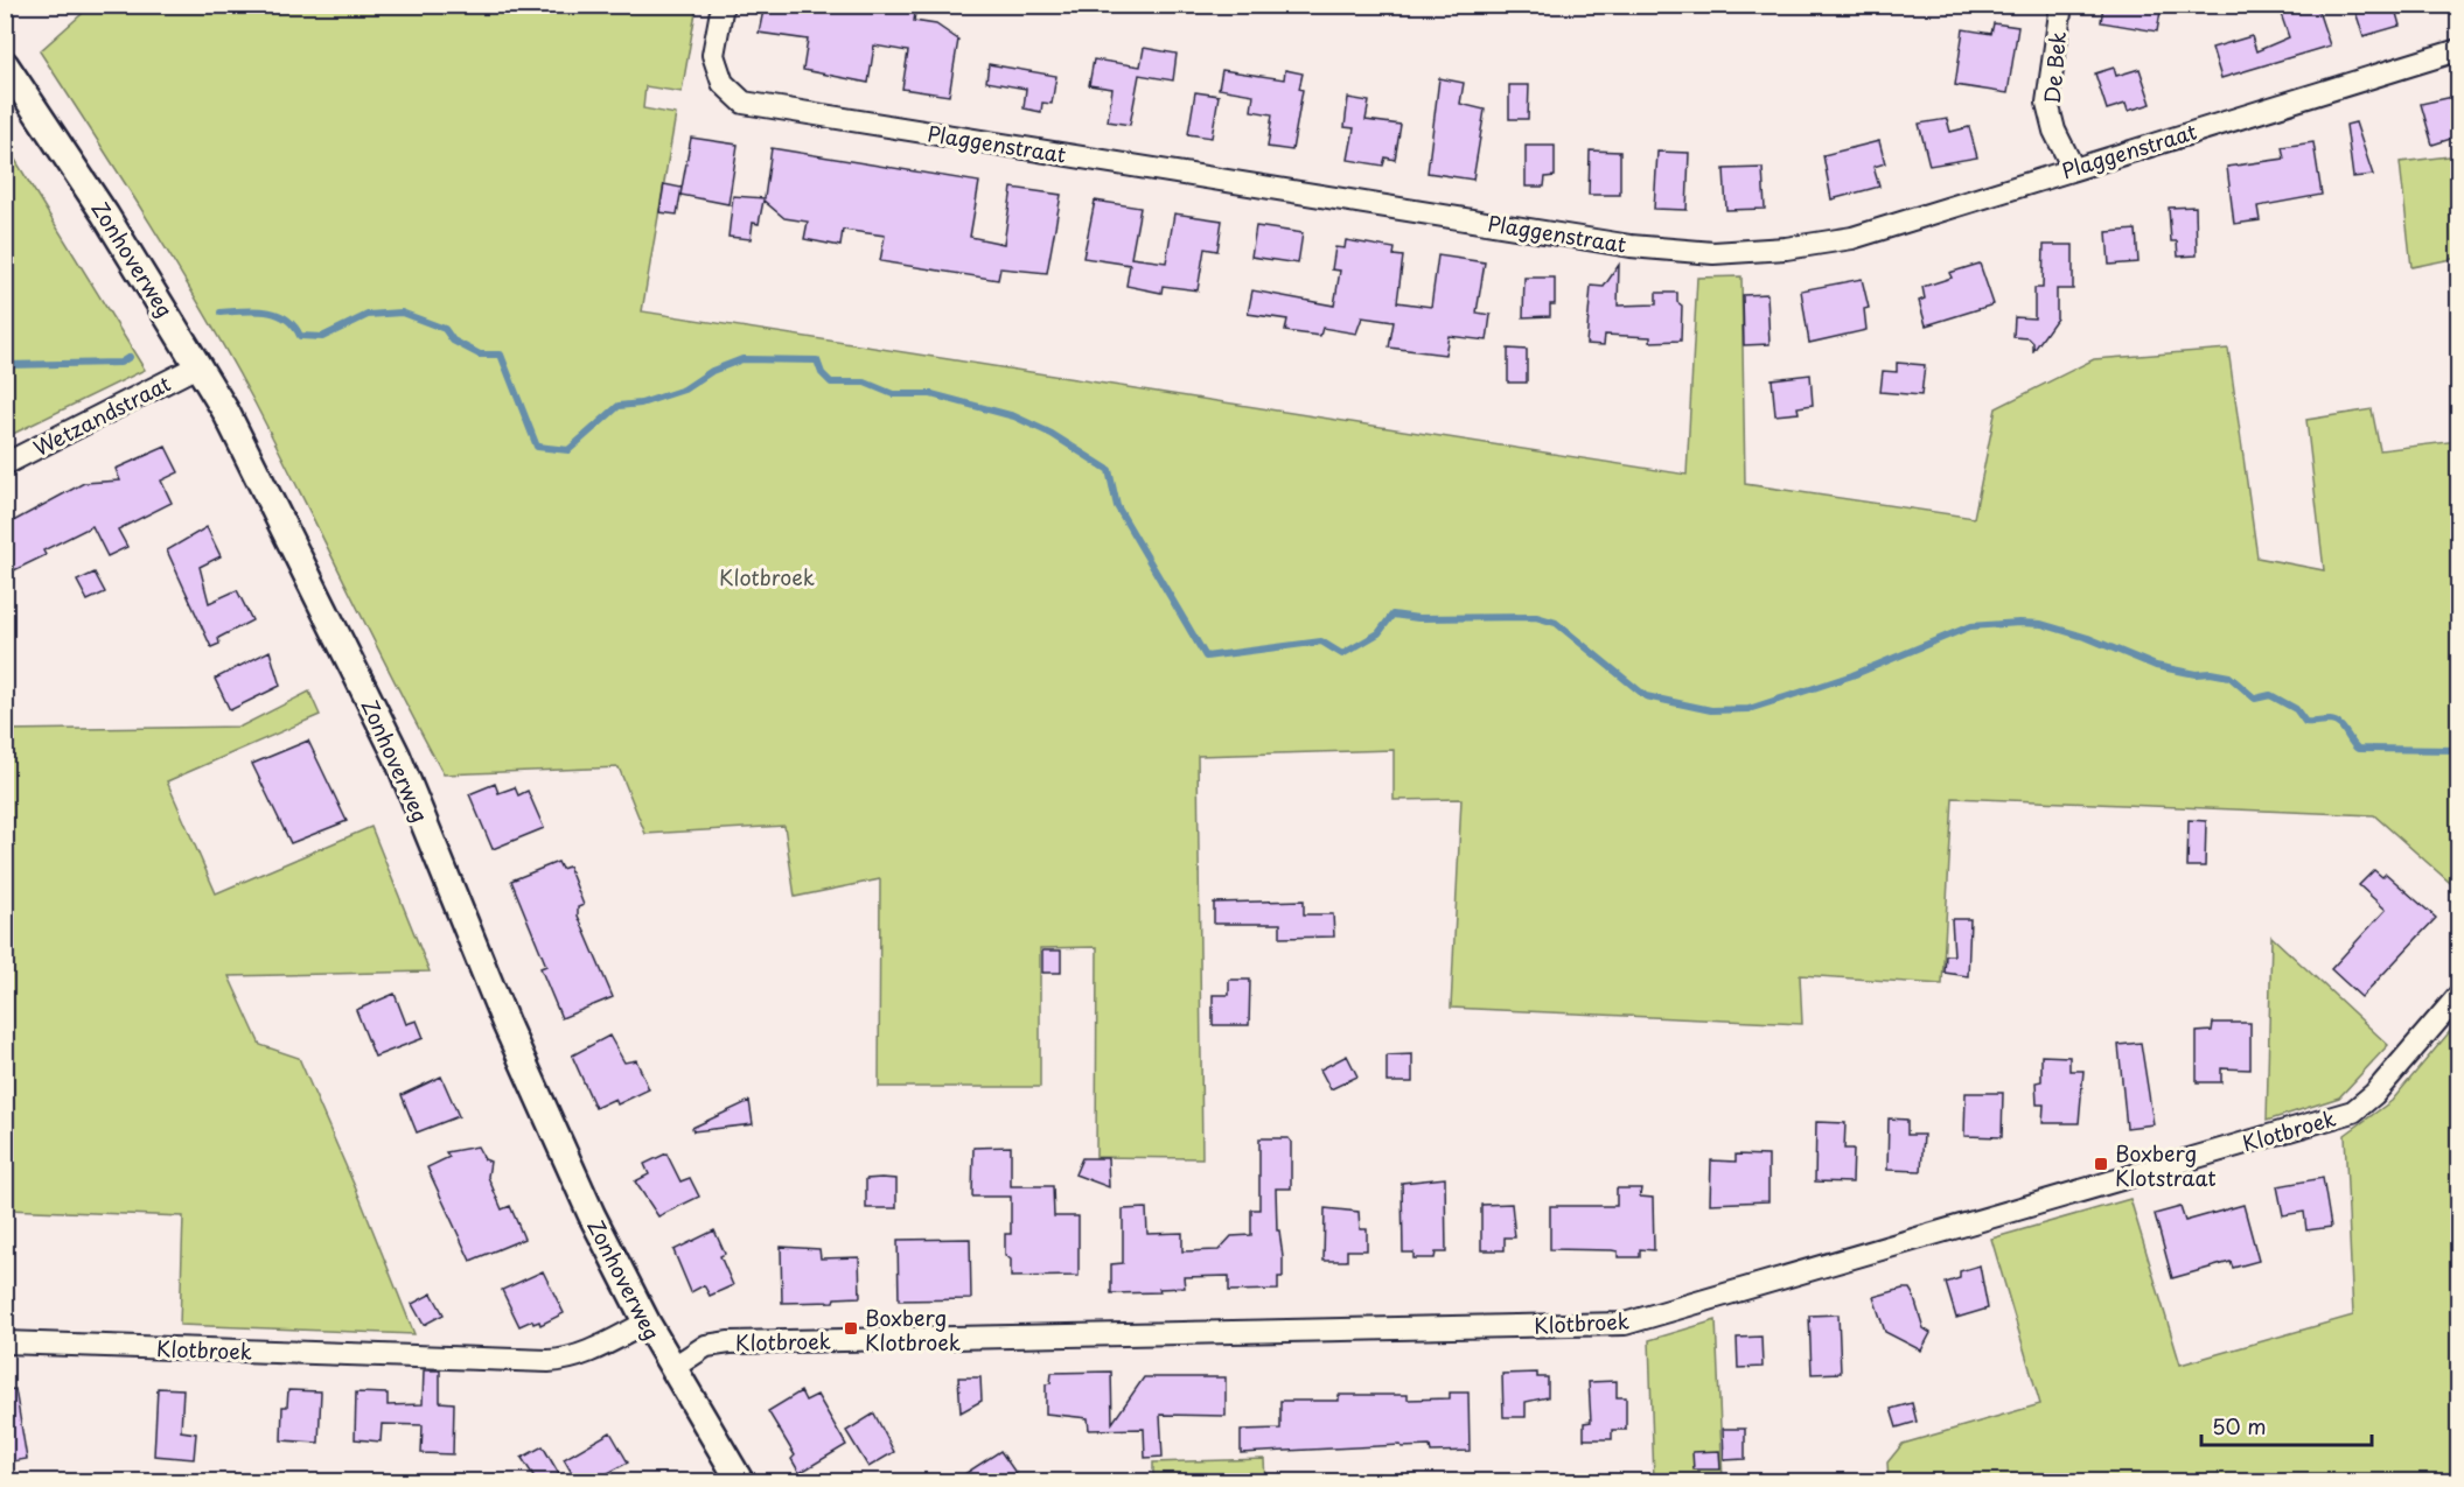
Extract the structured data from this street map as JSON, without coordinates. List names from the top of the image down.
{
  "streets": {
    "street": [
      "De Bek",
      "Plaggenstraat",
      "Zonhoverweg",
      "Wetzandstraat",
      "Klotbroek"
    ]
  },
  "crossings": [
    ["De Bek", "Plaggenstraat"],
    ["Zonhoverweg", "Wetzandstraat"],
    ["Zonhoverweg", "Klotbroek"]
  ],
  "parks": ["Klotbroek"],
  "places": {
    "transit": ["Boxberg Klotstraat", "Boxberg Klotbroek"]
  },
  "scale_bar": "50 m"
}
